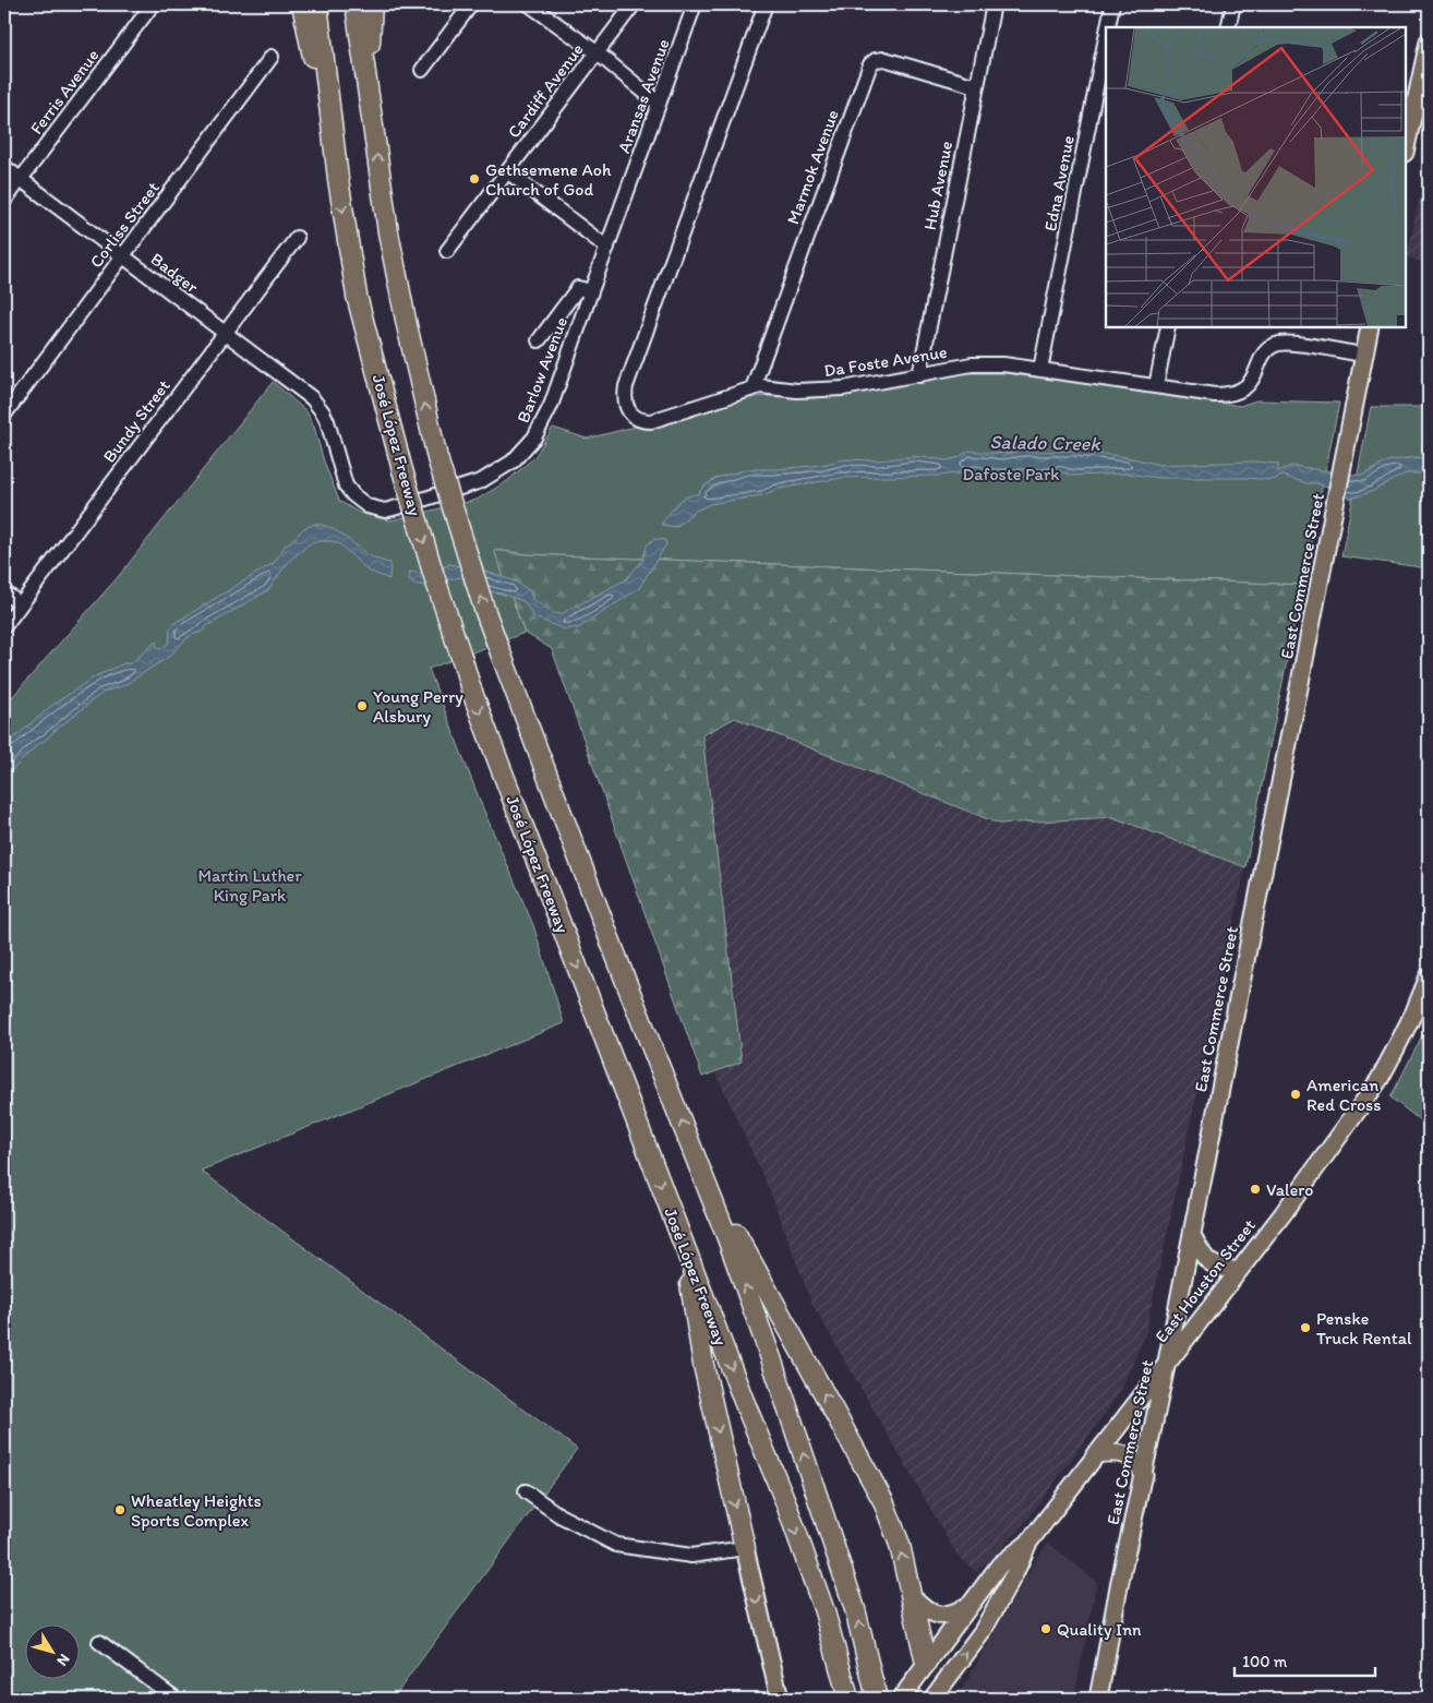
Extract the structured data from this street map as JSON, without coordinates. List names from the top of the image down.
{
  "streets": {
    "highway": ["José López Freeway"],
    "main road": ["East Commerce Street", "East Houston Street"],
    "street": [
      "Cardiff Avenue",
      "Ferris Avenue",
      "Aransas Avenue",
      "Marmok Avenue",
      "Edna Avenue",
      "Hub Avenue",
      "Corliss Street",
      "Badger",
      "Da Foste Avenue",
      "Barlow Avenue",
      "Bundy Street"
    ]
  },
  "crossings": [
    ["Ferris Avenue", "Badger"],
    ["Aransas Avenue", "Barlow Avenue"],
    ["Marmok Avenue", "Hub Avenue"],
    ["Marmok Avenue", "Da Foste Avenue"],
    ["Edna Avenue", "Da Foste Avenue"],
    ["Hub Avenue", "Da Foste Avenue"],
    ["Corliss Street", "Badger"],
    ["Badger", "Barlow Avenue"],
    ["Badger", "Bundy Street"],
    ["Da Foste Avenue", "East Commerce Street"],
    ["East Commerce Street", "East Houston Street"]
  ],
  "water": ["Salado Creek"],
  "parks": ["Dafoste Park", "Martin Luther King Park"],
  "places": [
    "Gethsemene Aoh Church of God",
    "Young Perry Alsbury",
    "American Red Cross",
    "Valero",
    "Penske Truck Rental",
    "Wheatley Heights Sports Complex",
    "Quality Inn"
  ],
  "scale_bar": "100 m",
  "north": "bottom right"
}
